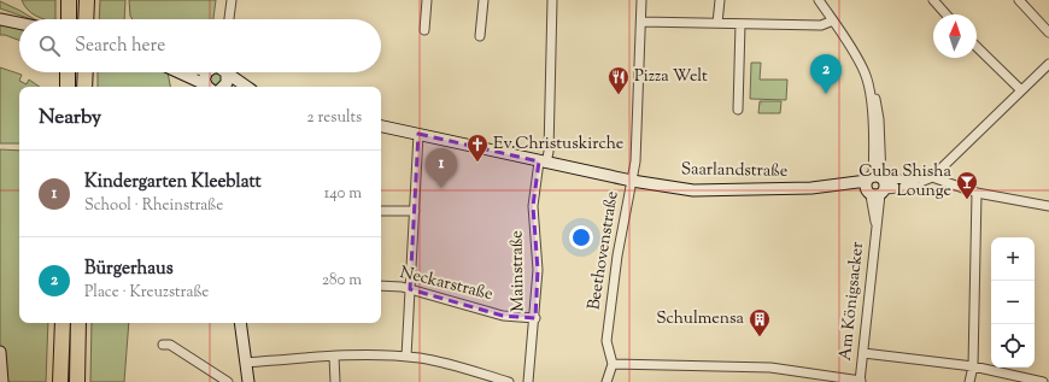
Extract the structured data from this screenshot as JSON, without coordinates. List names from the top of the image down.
{
  "streets": {
    "street": [
      "Saarlandstraße",
      "Beethovenstraße",
      "Mainstraße",
      "Neckarstraße",
      "Am Königsacker"
    ]
  },
  "crossings": [
    ["Saarlandstraße", "Beethovenstraße"],
    ["Saarlandstraße", "Mainstraße"],
    ["Saarlandstraße", "Am Königsacker"],
    ["Mainstraße", "Neckarstraße"]
  ],
  "places": {
    "restaurant": ["Pizza Welt"],
    "church": ["Ev.Christuskirche"],
    "bar": ["Cuba Shisha Lounge"],
    "building": ["Schulmensa"]
  },
  "north": "top",
  "page": {
    "search": "Search here",
    "pins": ["2", "1"],
    "heading": ["Nearby", "2 results"],
    "list": [
      {
        "mark": "1",
        "name": "Kindergarten Kleeblatt",
        "note": "School · Rheinstraße",
        "value": "140 m"
      },
      {
        "mark": "2",
        "name": "Bürgerhaus",
        "note": "Place · Kreuzstraße",
        "value": "280 m"
      }
    ],
    "map_buttons": ["+", "−"]
  }
}
